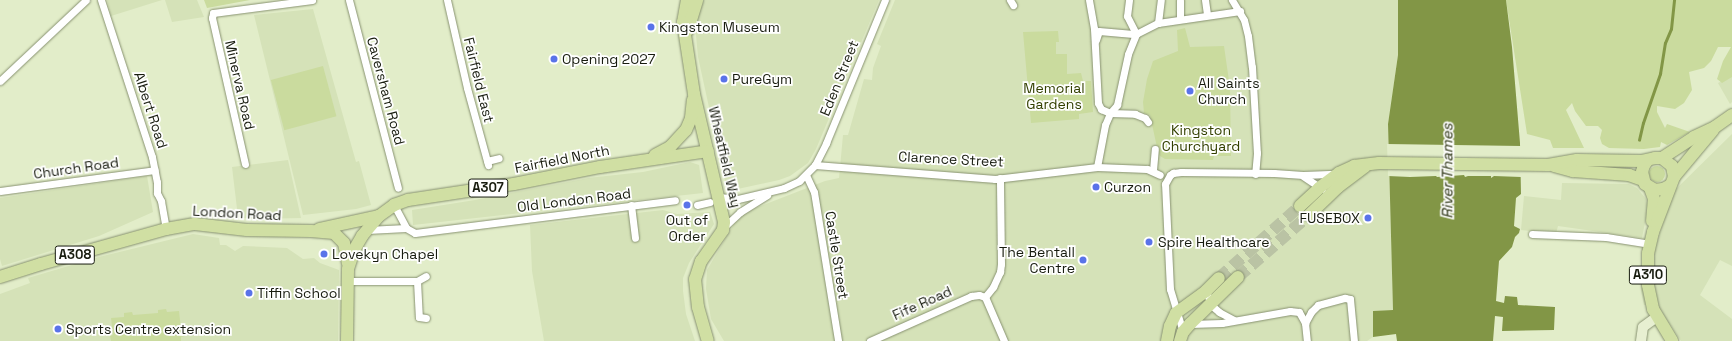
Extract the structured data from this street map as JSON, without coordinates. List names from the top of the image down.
{
  "streets": {
    "main road": [
      "Wheatfield Way",
      "Fairfield North",
      "A307",
      "London Road",
      "A308",
      "A310"
    ],
    "street": [
      "Eden Street",
      "Fairfield East",
      "Minerva Road",
      "Caversham Road",
      "Albert Road",
      "Clarence Street",
      "Church Road",
      "Old London Road",
      "Castle Street",
      "Fife Road"
    ]
  },
  "crossings": [
    ["Eden Street", "Clarence Street"],
    ["Albert Road", "Church Road"],
    ["Albert Road", "London Road"],
    ["Wheatfield Way", "Fairfield North"],
    ["Fairfield North", "A307"],
    ["Fairfield North", "A308"],
    ["A307", "Old London Road"],
    ["A307", "A308"],
    ["London Road", "A308"]
  ],
  "water": ["River Thames"],
  "parks": ["Memorial Gardens", "Kingston Churchyard"],
  "places": [
    "Kingston Museum",
    "Opening 2027",
    "PureGym",
    "All Saints Church",
    "Curzon",
    "Out of Order",
    "FUSEBOX",
    "Spire Healthcare",
    "Lovekyn Chapel",
    "The Bentall Centre",
    "Tiffin School",
    "Sports Centre extension"
  ]
}
